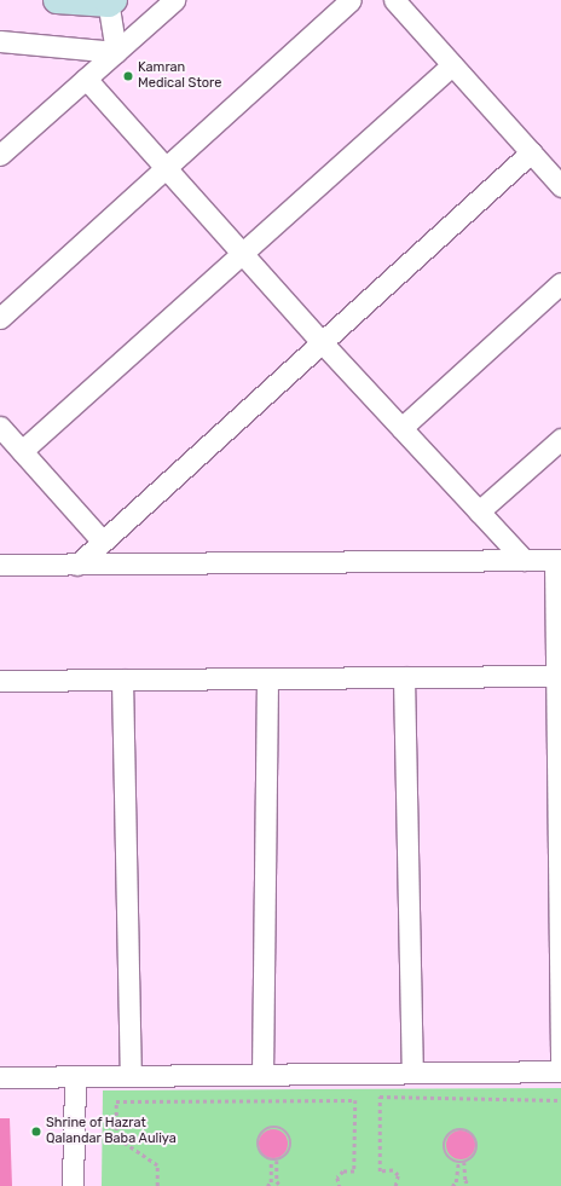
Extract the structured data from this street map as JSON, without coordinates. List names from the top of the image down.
{
  "places": ["Kamran Medical Store", "Shrine of Hazrat Qalandar Baba Auliya"]
}
